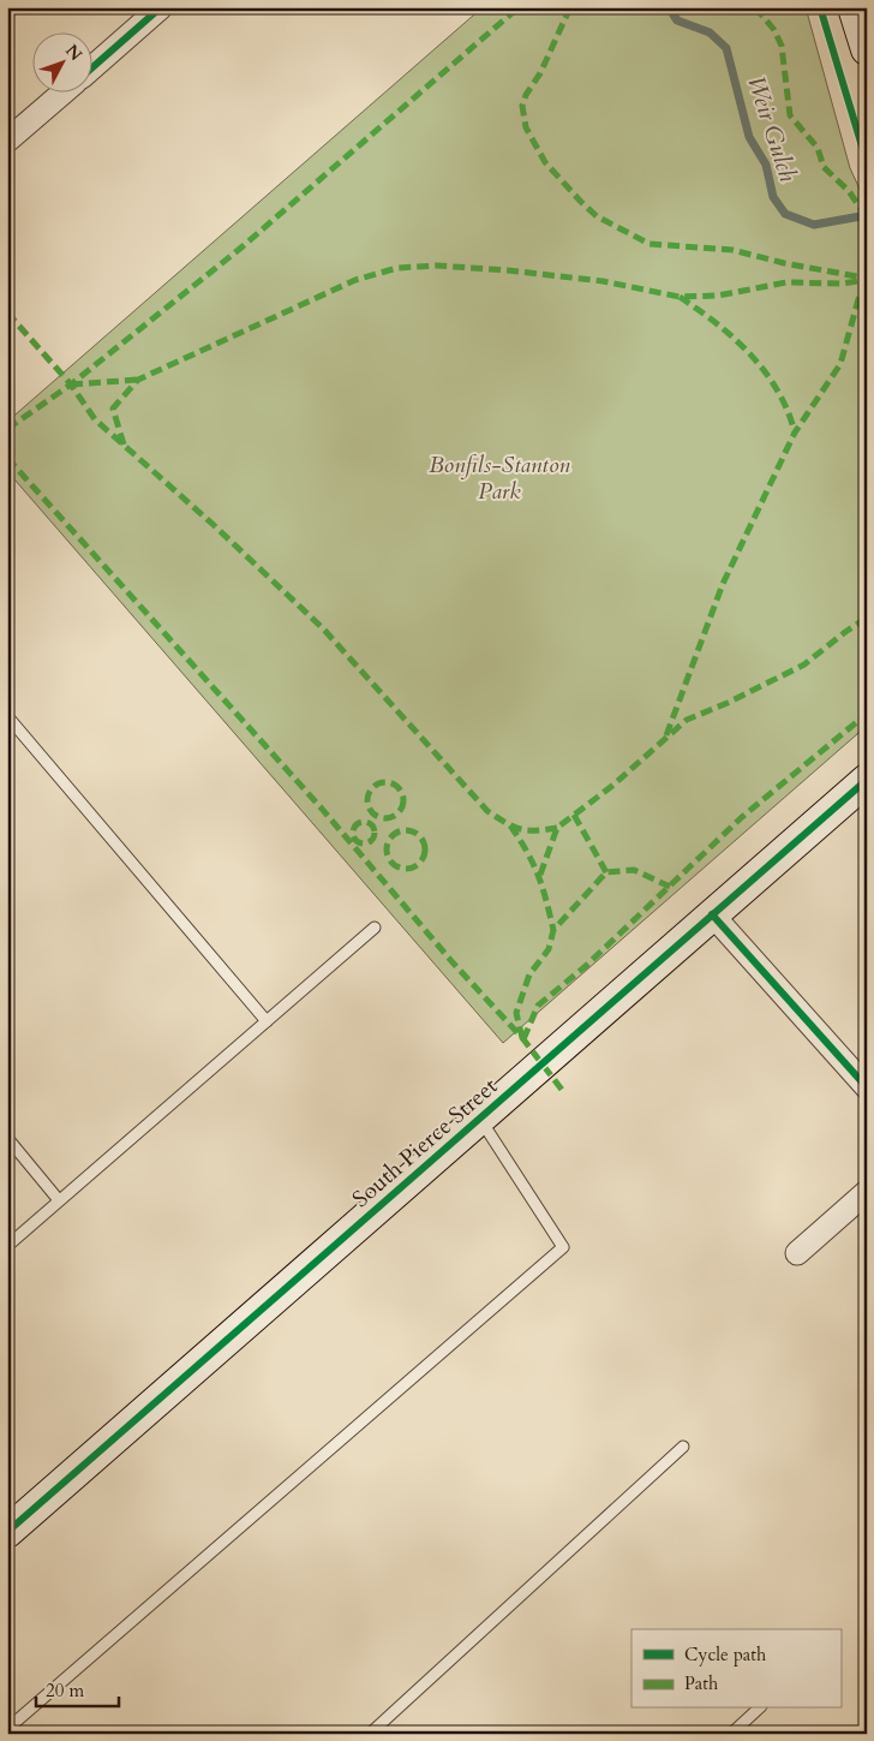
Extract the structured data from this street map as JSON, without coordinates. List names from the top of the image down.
{
  "streets": {
    "street": ["South Pierce Street"]
  },
  "water": ["Weir Gulch"],
  "parks": ["Bonfils-Stanton Park"],
  "legend": ["Cycle path", "Path"],
  "scale_bar": "20 m",
  "north": "top right"
}
